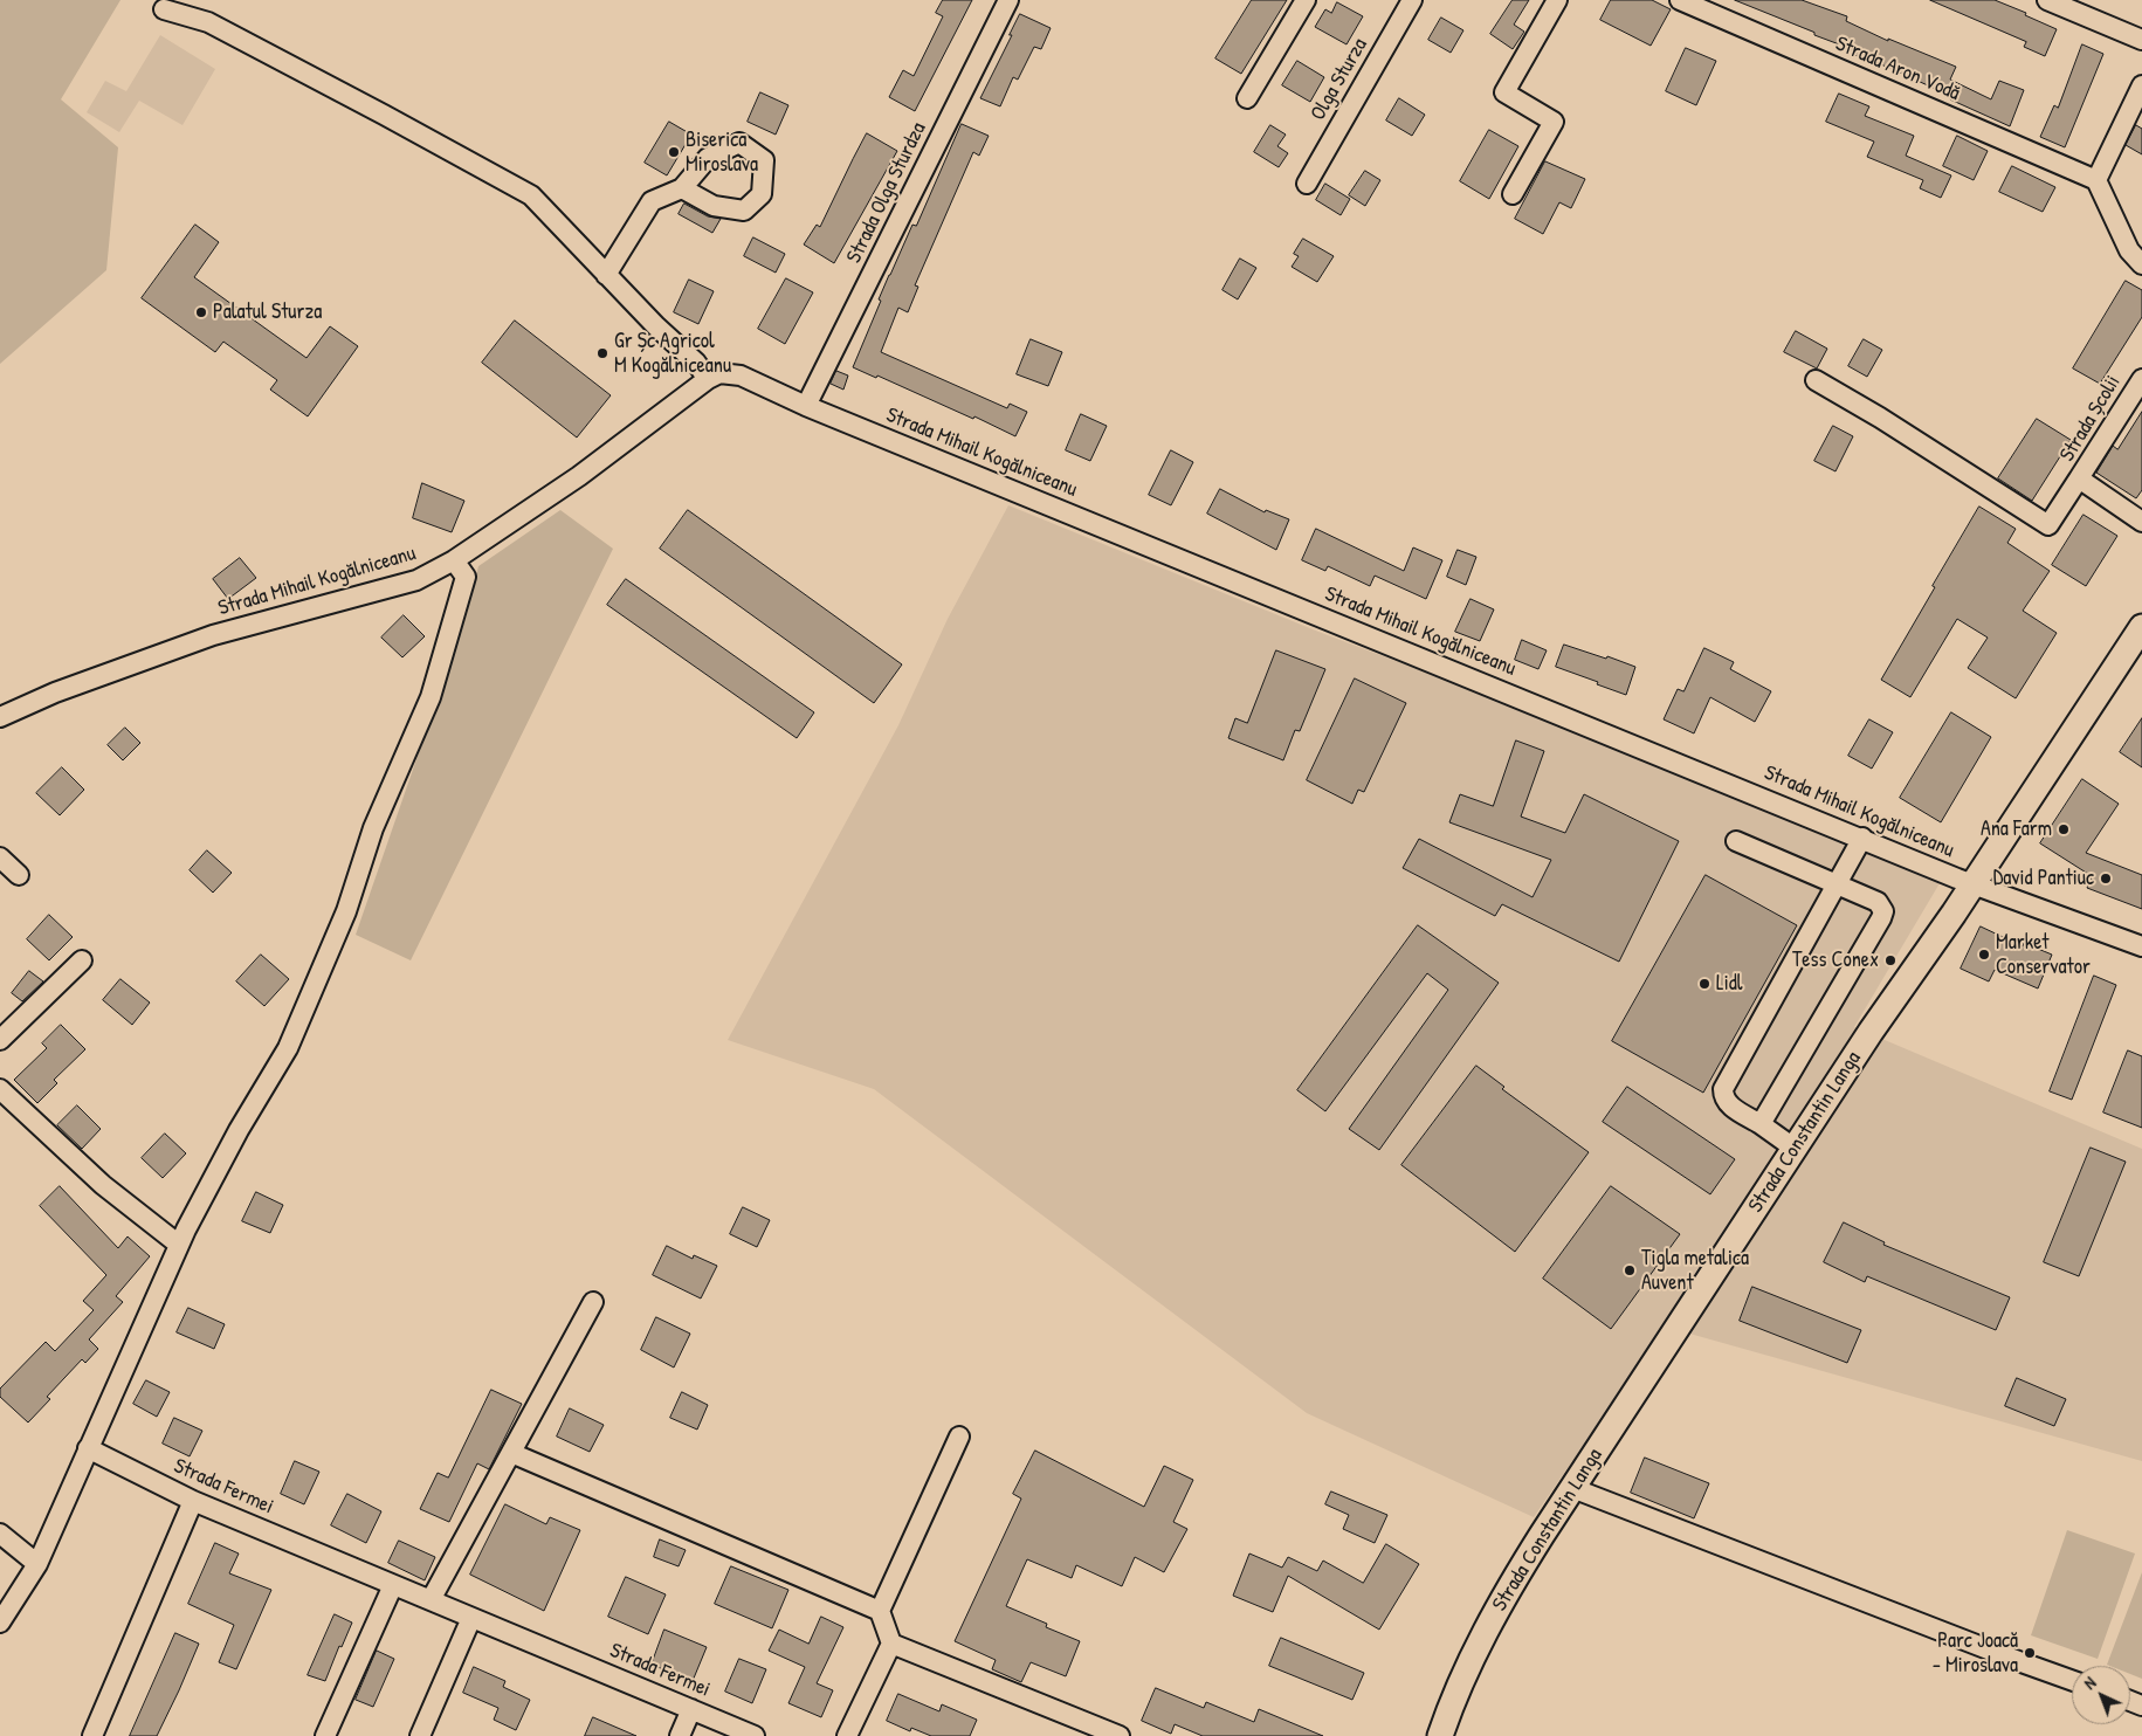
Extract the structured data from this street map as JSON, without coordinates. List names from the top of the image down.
{
  "streets": {
    "main road": ["Strada Constantin Langa"],
    "street": [
      "Strada Aron Vodă",
      "Olga Sturza",
      "Strada Olga Sturdza",
      "Strada Școlii",
      "Strada Mihail Kogălniceanu",
      "Strada Fermei"
    ]
  },
  "crossings": [
    ["Strada Olga Sturdza", "Strada Mihail Kogălniceanu"],
    ["Strada Mihail Kogălniceanu", "Strada Constantin Langa"]
  ],
  "places": [
    "Biserica Miroslava",
    "Palatul Sturza",
    "Gr Șc Agricol M Kogălniceanu",
    "Ana Farm",
    "David Pantiuc",
    "Market Conservator",
    "Tess Conex",
    "Lidl",
    "Tigla metalica Auvent",
    "Parc Joacă - Miroslava"
  ],
  "north": "top left"
}
